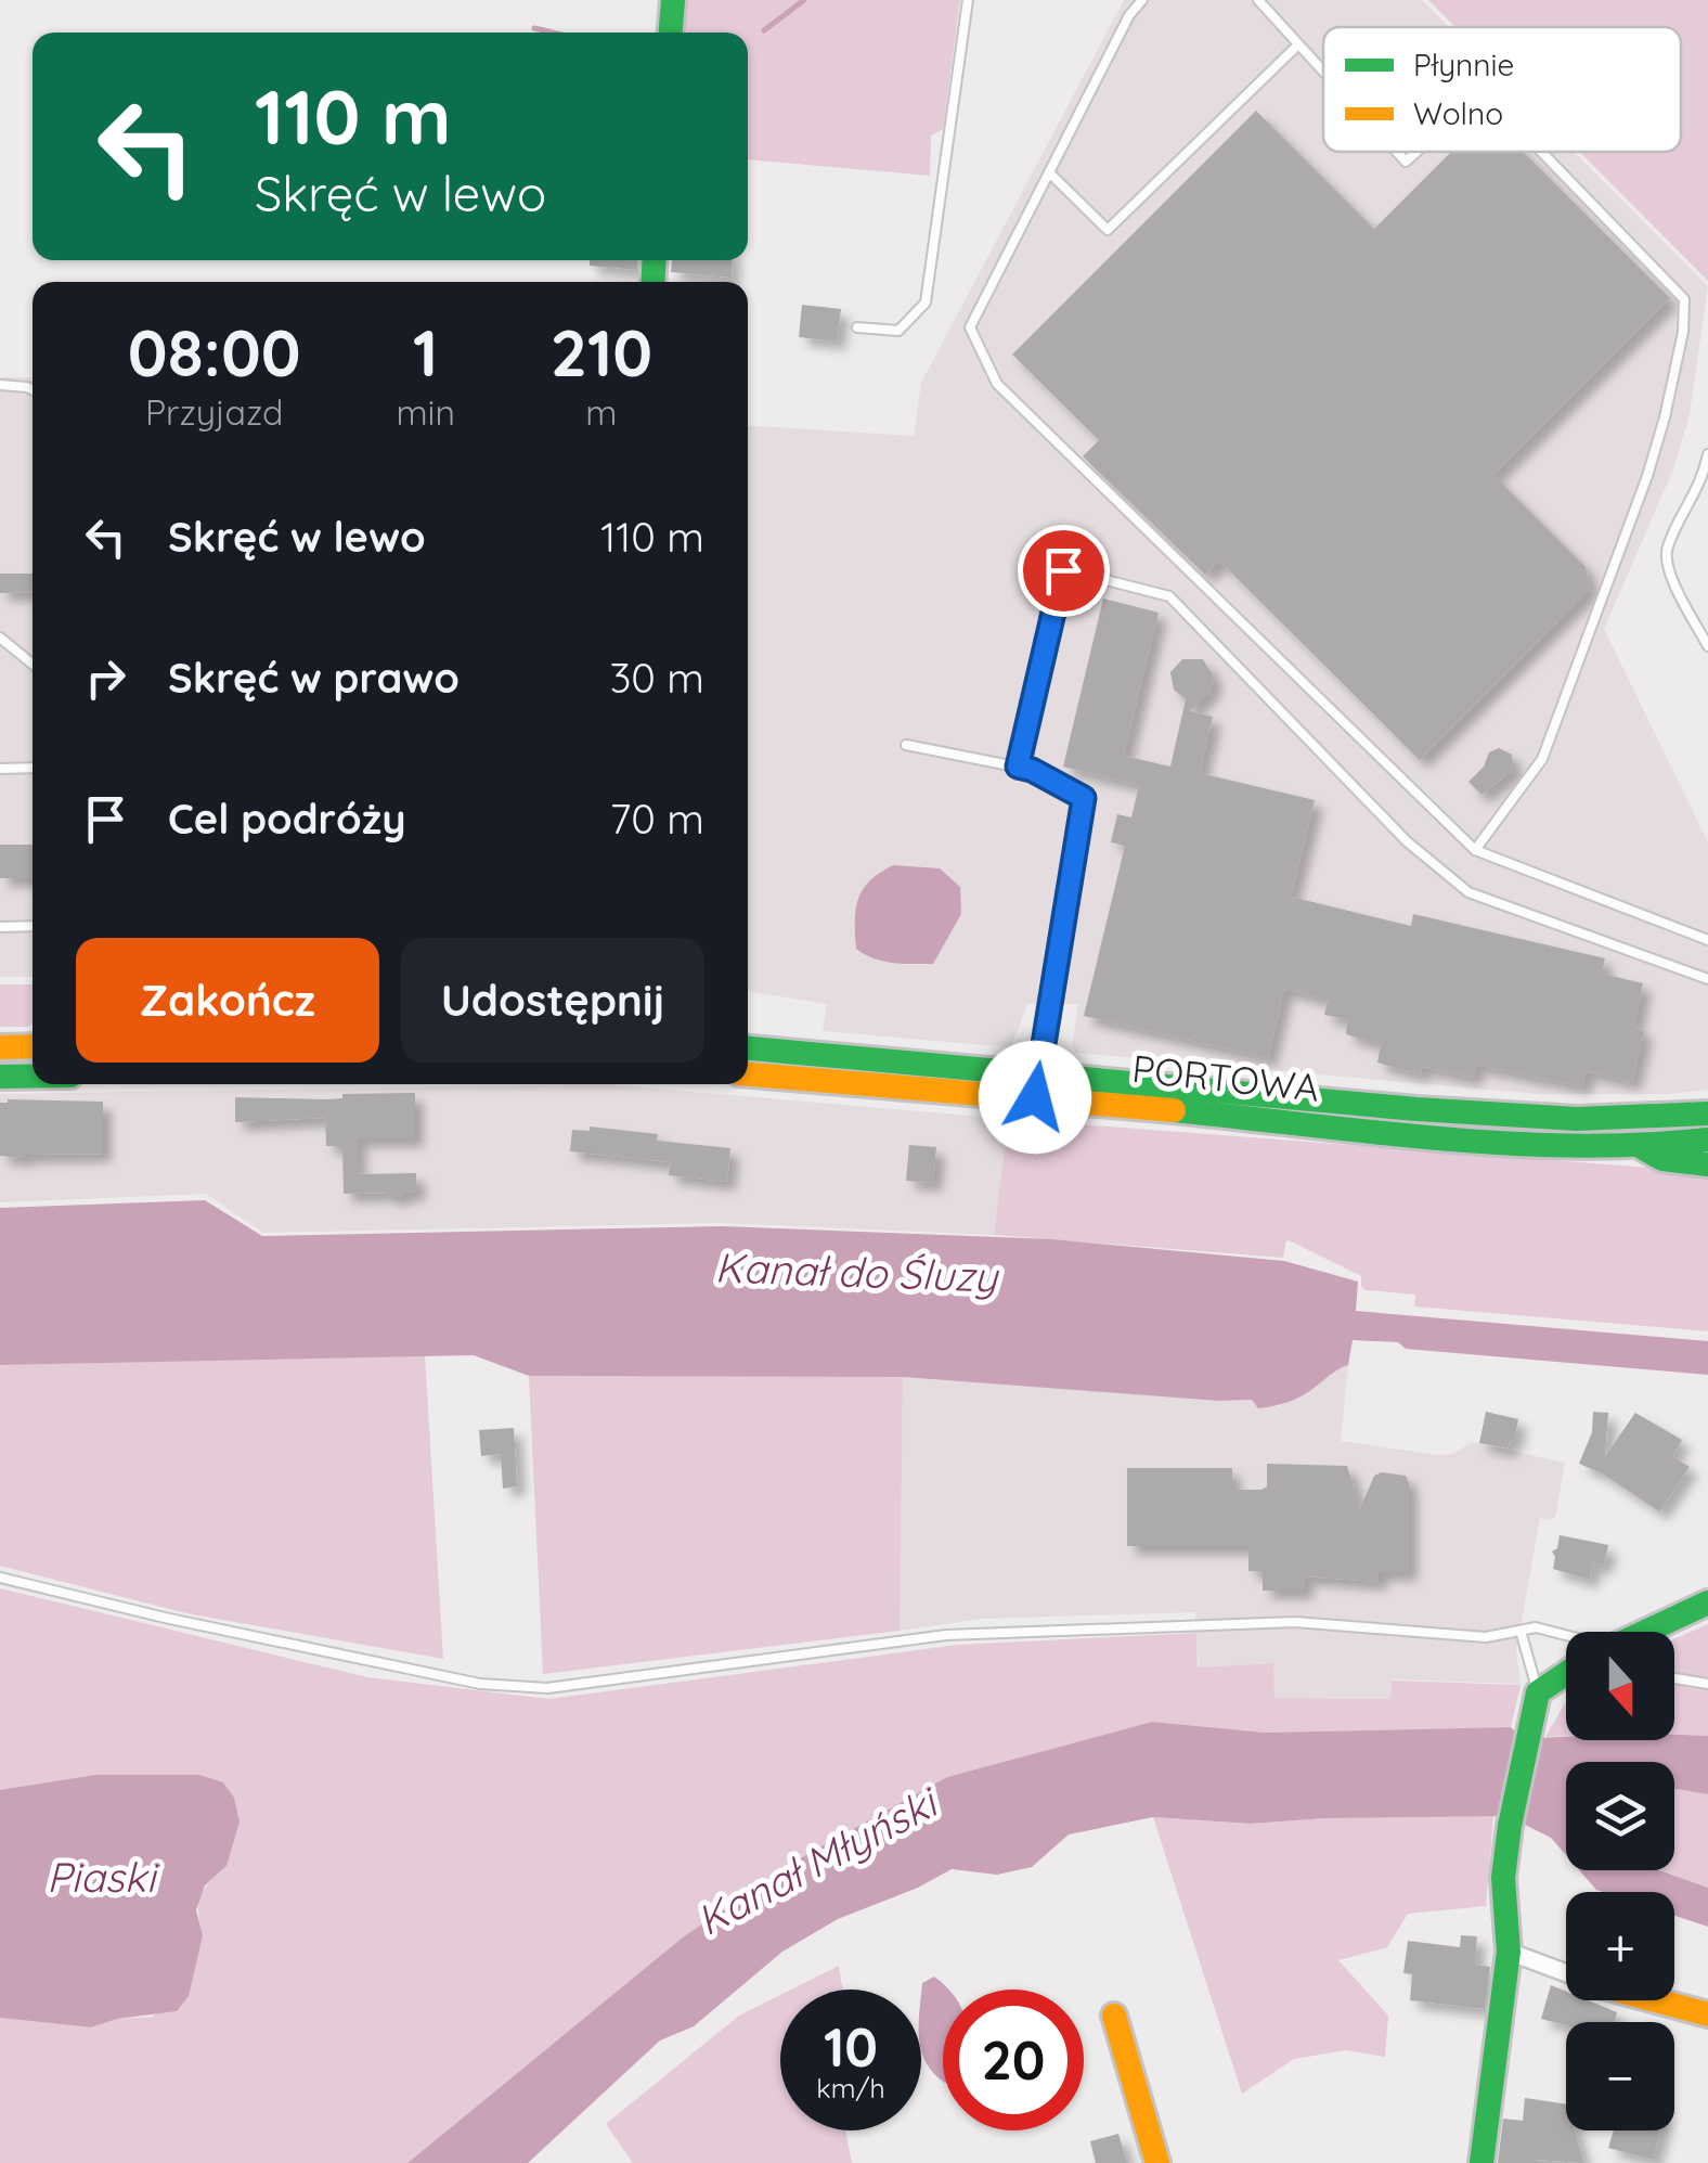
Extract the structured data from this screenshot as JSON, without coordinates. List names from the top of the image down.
{
  "streets": {
    "street": ["PORTOWA"]
  },
  "water": ["Kanał do Śluzy", "Kanał Młyński", "Piaski"],
  "legend": ["Płynnie", "Wolno"],
  "north": "bottom",
  "page": {
    "turn": ["110 m", "Skręć w lewo"],
    "eta": [
      "08:00",
      "Przyjazd",
      "1",
      "min",
      "210",
      "m"
    ],
    "list": [
      {
        "name": "Skręć w lewo",
        "value": "110 m"
      },
      {
        "name": "Skręć w prawo",
        "value": "30 m"
      },
      {
        "name": "Cel podróży",
        "value": "70 m"
      }
    ],
    "buttons": ["Zakończ", "Udostępnij"],
    "map_buttons": ["+", "−"],
    "speed": "10 km/h",
    "limit": "20"
  }
}
